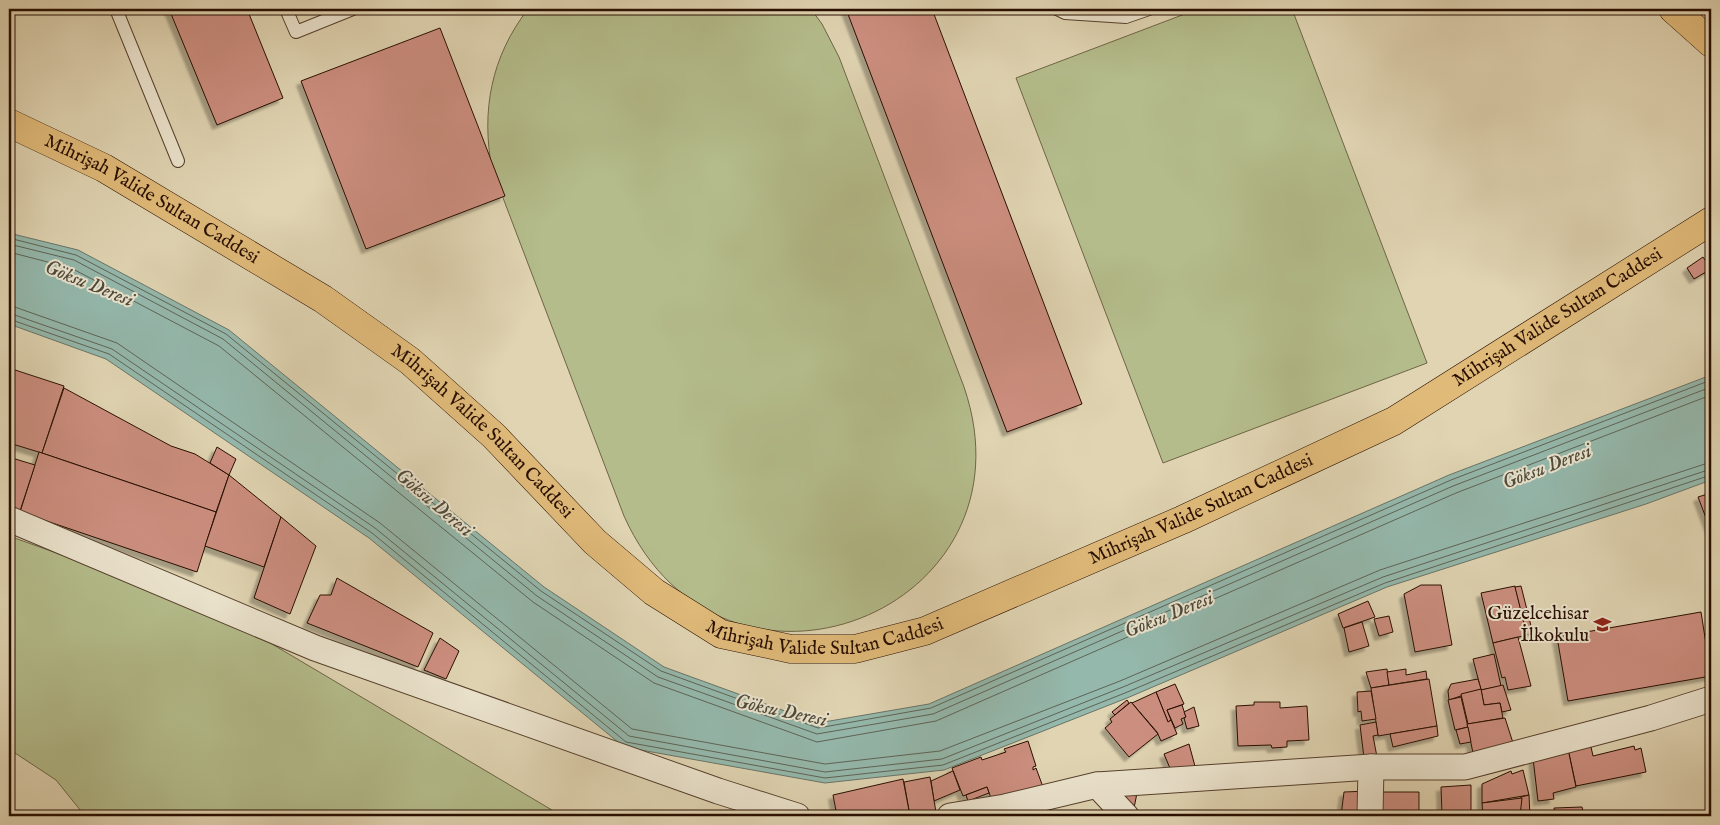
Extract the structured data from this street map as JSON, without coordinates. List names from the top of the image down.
{
  "streets": {
    "main road": ["Mihrişah Valide Sultan Caddesi"]
  },
  "water": ["Göksu Deresi"],
  "places": {
    "school or university": ["Güzelcehisar İlkokulu"]
  }
}
